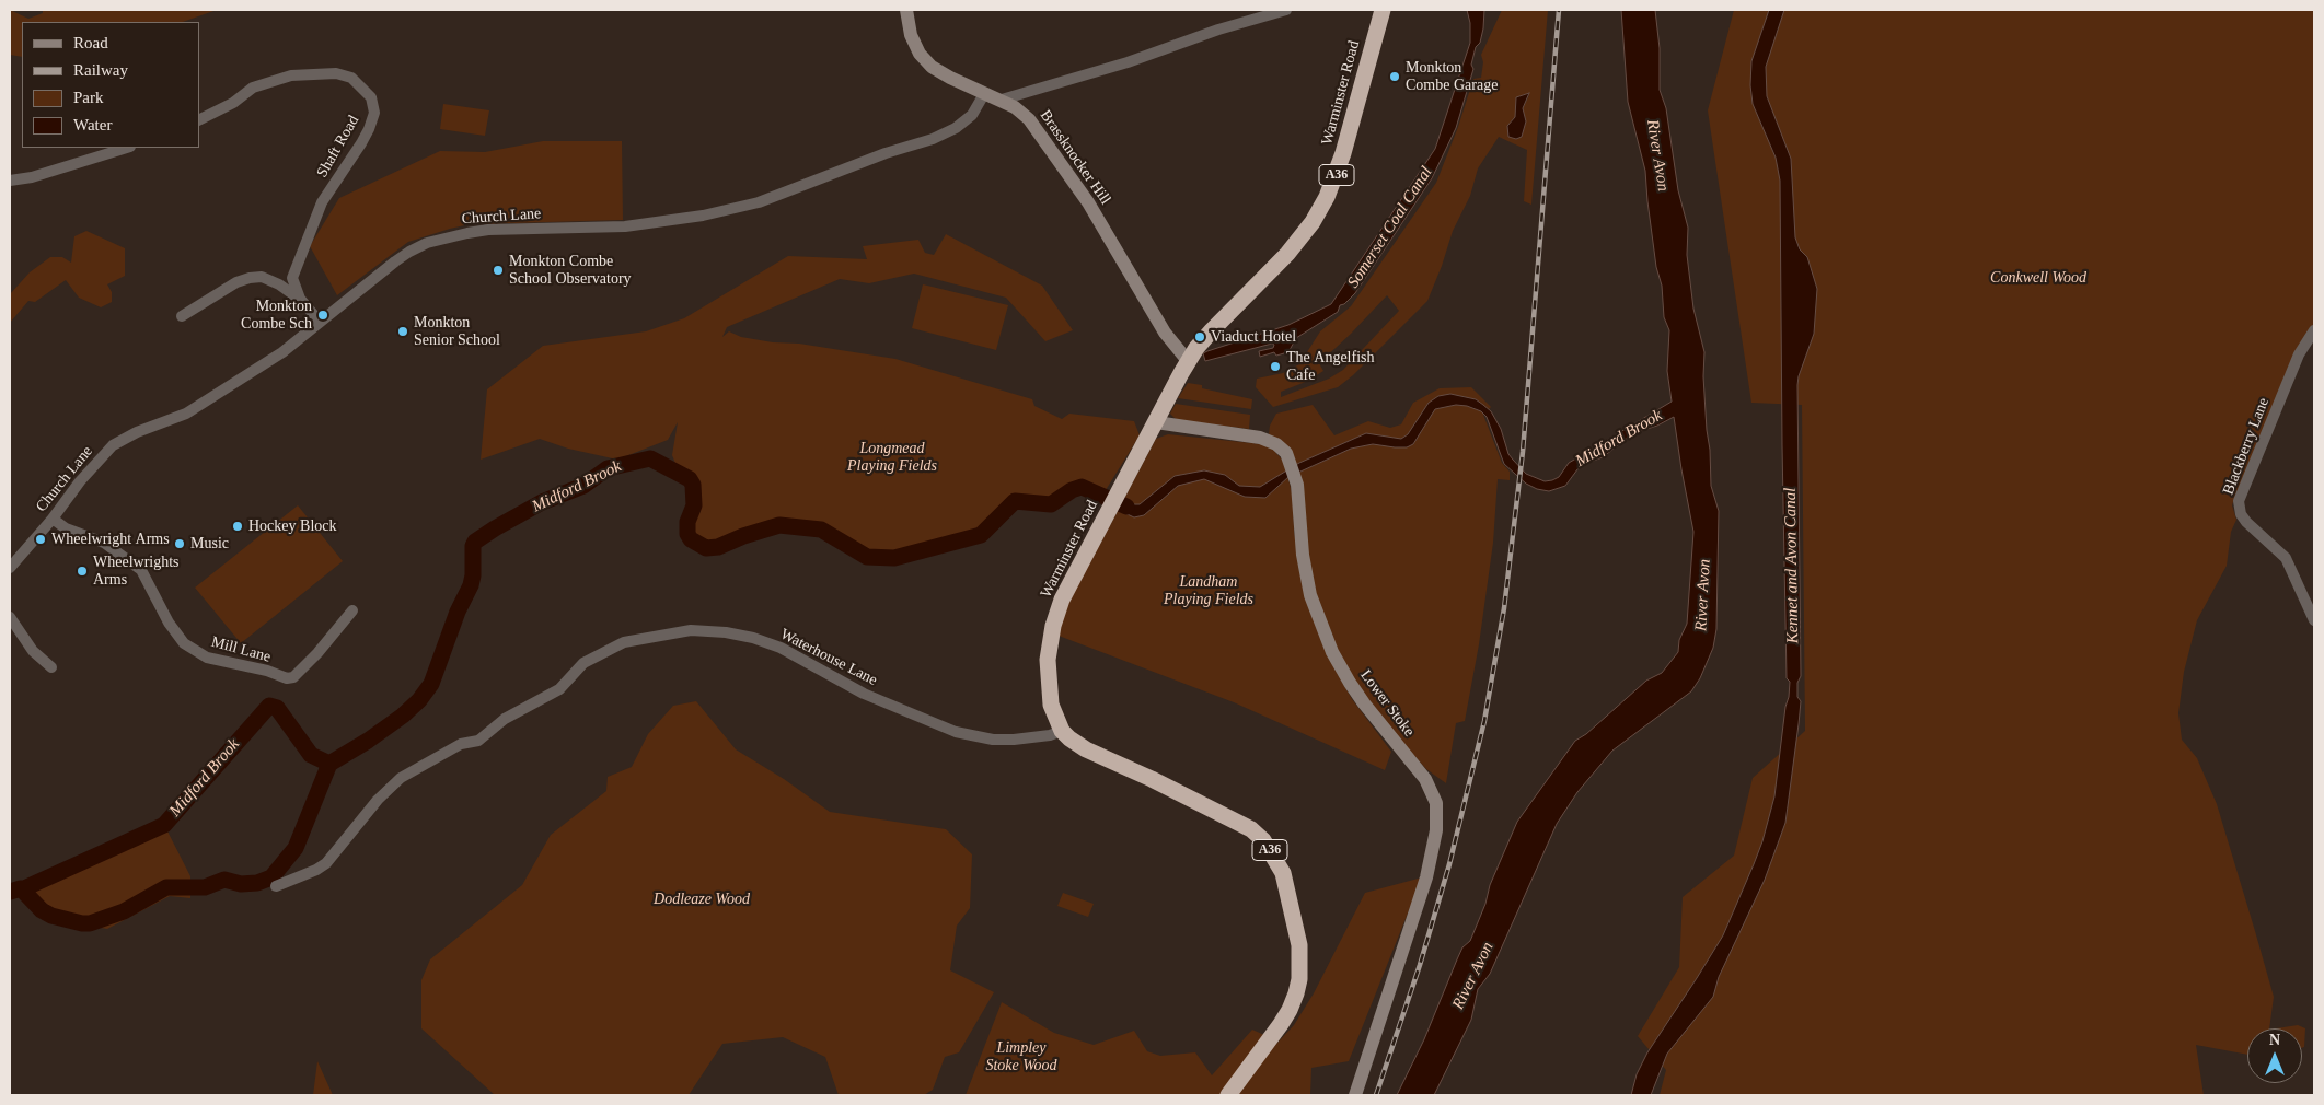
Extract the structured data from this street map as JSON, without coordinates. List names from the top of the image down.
{
  "streets": {
    "highway": ["Warminster Road", "A36"],
    "main road": ["Brassknocker Hill", "Lower Stoke"],
    "street": [
      "Shaft Road",
      "Church Lane",
      "Blackberry Lane",
      "Mill Lane",
      "Waterhouse Lane"
    ]
  },
  "crossings": [
    ["Warminster Road", "Brassknocker Hill"],
    ["Warminster Road", "Waterhouse Lane"],
    ["Warminster Road", "Lower Stoke"],
    ["Shaft Road", "Church Lane"],
    ["Brassknocker Hill", "Church Lane"],
    ["Church Lane", "Mill Lane"]
  ],
  "water": [
    "River Avon",
    "Somerset Coal Canal",
    "Midford Brook",
    "Kennet and Avon Canal"
  ],
  "parks": [
    "Conkwell Wood",
    "Longmead Playing Fields",
    "Landham Playing Fields",
    "Dodleaze Wood",
    "Limpley Stoke Wood"
  ],
  "places": [
    "Monkton Combe Garage",
    "Monkton Combe School Observatory",
    "Monkton Combe Sch",
    "Monkton Senior School",
    "Viaduct Hotel",
    "The Angelfish Cafe",
    "Hockey Block",
    "Wheelwright Arms",
    "Music",
    "Wheelwrights Arms"
  ],
  "legend": [
    "Road",
    "Railway",
    "Park",
    "Water"
  ],
  "north": "top"
}
